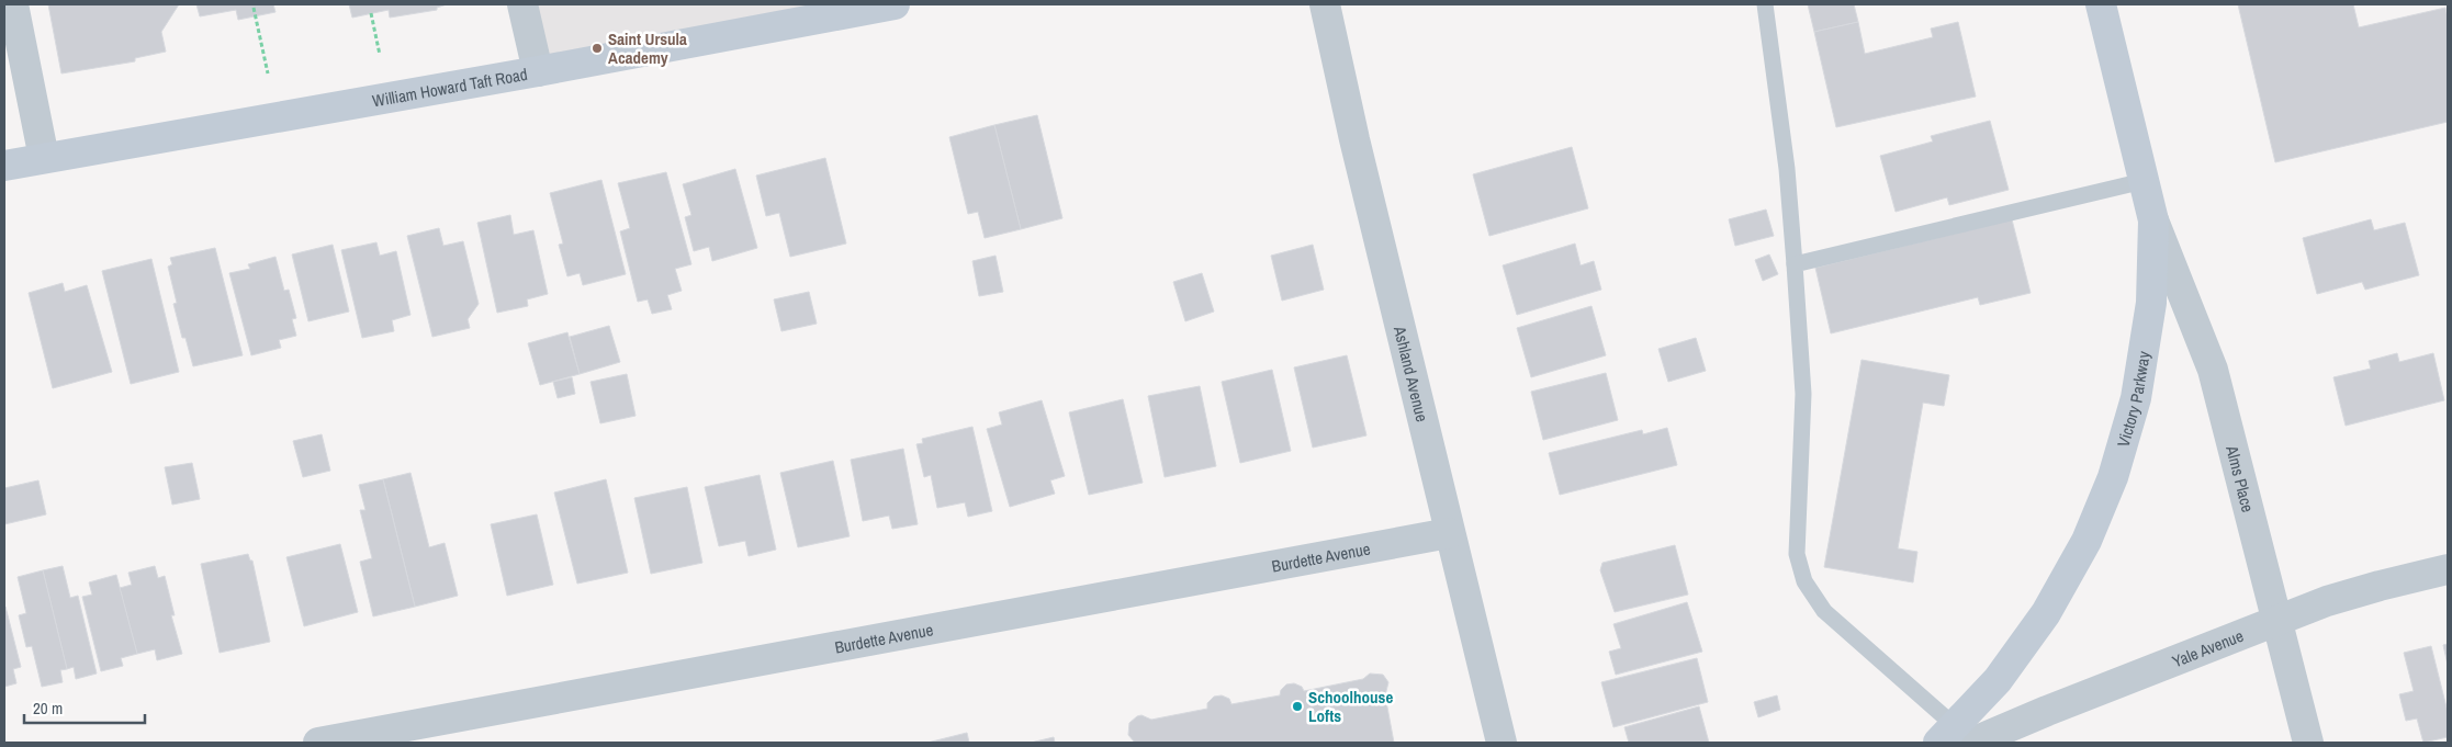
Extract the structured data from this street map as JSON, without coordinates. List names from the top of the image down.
{
  "streets": {
    "street": [
      "William Howard Taft Road",
      "Ashland Avenue",
      "Victory Parkway",
      "Alms Place",
      "Burdette Avenue",
      "Yale Avenue"
    ]
  },
  "crossings": [
    ["Ashland Avenue", "Burdette Avenue"],
    ["Victory Parkway", "Alms Place"],
    ["Victory Parkway", "Yale Avenue"],
    ["Alms Place", "Yale Avenue"]
  ],
  "places": ["Saint Ursula Academy", "Schoolhouse Lofts"],
  "scale_bar": "20 m"
}
